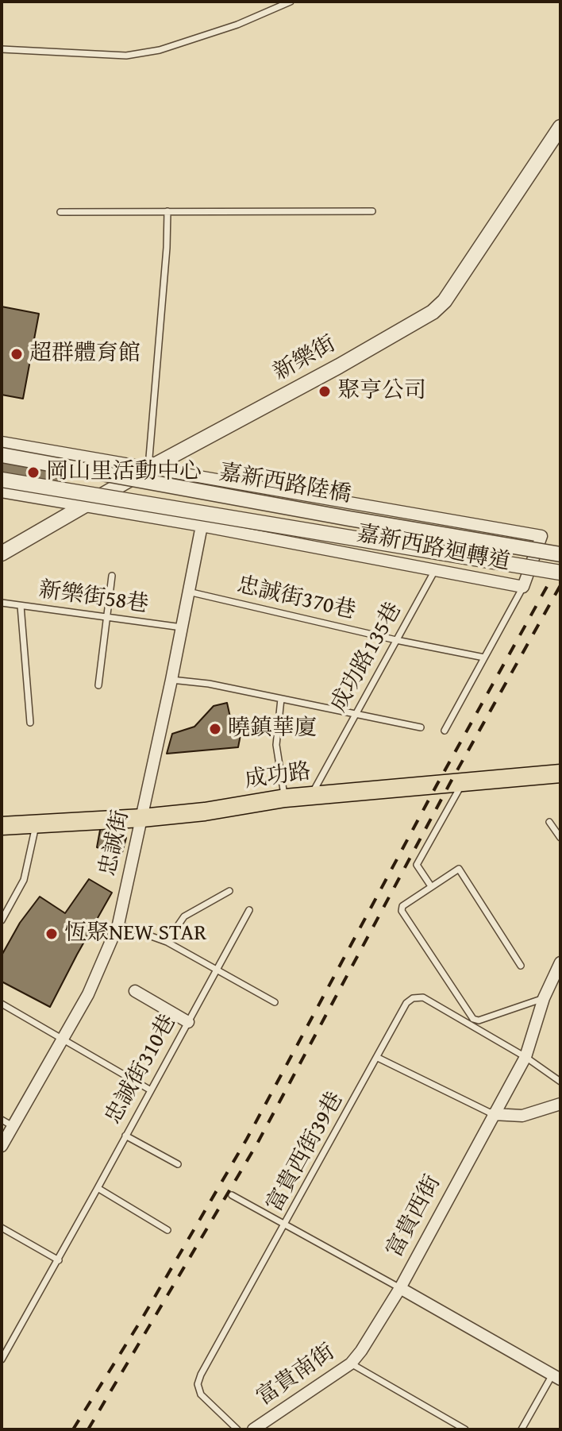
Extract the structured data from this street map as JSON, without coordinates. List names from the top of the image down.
{
  "streets": {
    "main road": ["成功路"],
    "street": [
      "新樂街",
      "嘉新西路陸橋",
      "嘉新西路迴轉道",
      "忠誠街",
      "富貴西街",
      "富貴南街"
    ],
    "lane": [
      "新樂街58巷",
      "忠誠街370巷",
      "成功路135巷",
      "忠誠街310巷",
      "富貴西街39巷"
    ]
  },
  "crossings": [
    ["新樂街", "嘉新西路迴轉道"],
    ["嘉新西路迴轉道", "成功路135巷"],
    ["嘉新西路迴轉道", "忠誠街"],
    ["新樂街58巷", "忠誠街"],
    ["忠誠街370巷", "成功路135巷"],
    ["忠誠街370巷", "忠誠街"],
    ["成功路135巷", "成功路"],
    ["成功路", "忠誠街"],
    ["富貴西街39巷", "富貴西街"],
    ["富貴西街", "富貴南街"]
  ],
  "places": [
    "超群體育館",
    "聚亨公司",
    "岡山里活動中心",
    "曉鎮華廈",
    "恆聚NEW STAR"
  ]
}
